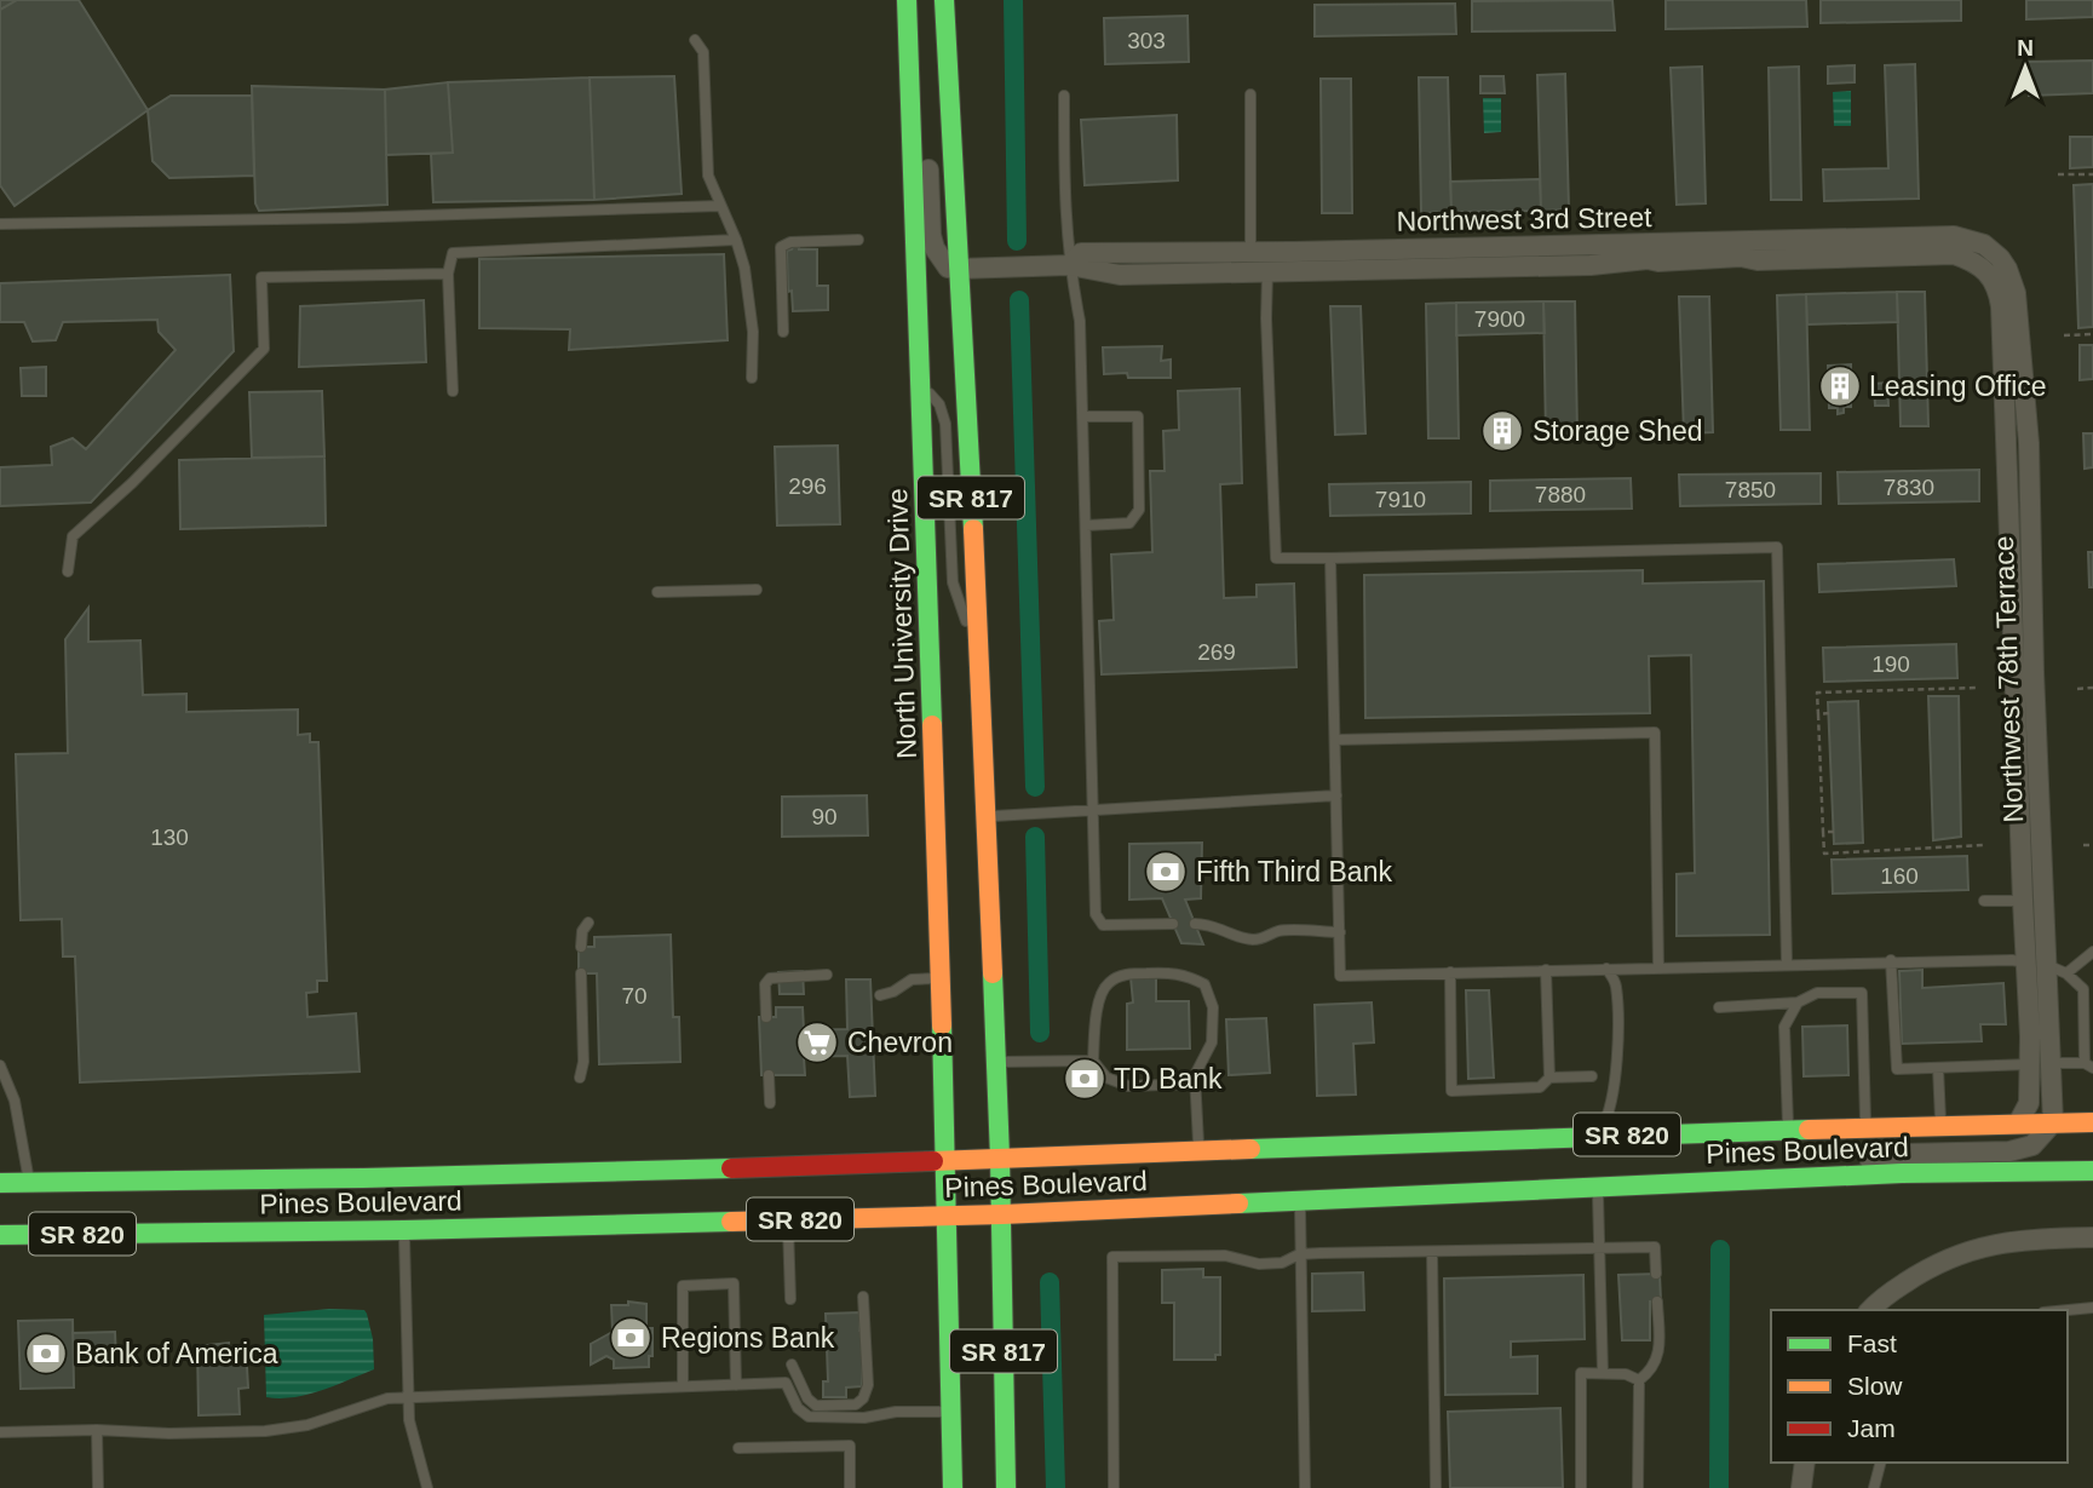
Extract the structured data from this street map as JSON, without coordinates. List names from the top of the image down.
{
  "streets": {
    "main road": [
      "SR 817",
      "North University Drive",
      "SR 820",
      "Pines Boulevard"
    ],
    "street": ["Northwest 3rd Street", "Northwest 78th Terrace"]
  },
  "crossings": [
    ["Northwest 3rd Street", "SR 817"],
    ["Northwest 3rd Street", "North University Drive"],
    ["Northwest 3rd Street", "Northwest 78th Terrace"],
    ["SR 817", "North University Drive"],
    ["SR 817", "Pines Boulevard"],
    ["North University Drive", "Pines Boulevard"],
    ["Northwest 78th Terrace", "Pines Boulevard"]
  ],
  "places": {
    "building": ["Leasing Office", "Storage Shed"],
    "bank": [
      "Fifth Third Bank",
      "TD Bank",
      "Regions Bank",
      "Bank of America"
    ],
    "supermarket": ["Chevron"]
  },
  "house_numbers": [
    "303",
    "7900",
    "296",
    "7830",
    "7850",
    "7880",
    "7910",
    "269",
    "190",
    "90",
    "130",
    "160",
    "70"
  ],
  "legend": ["Fast", "Slow", "Jam"],
  "north": "top"
}
